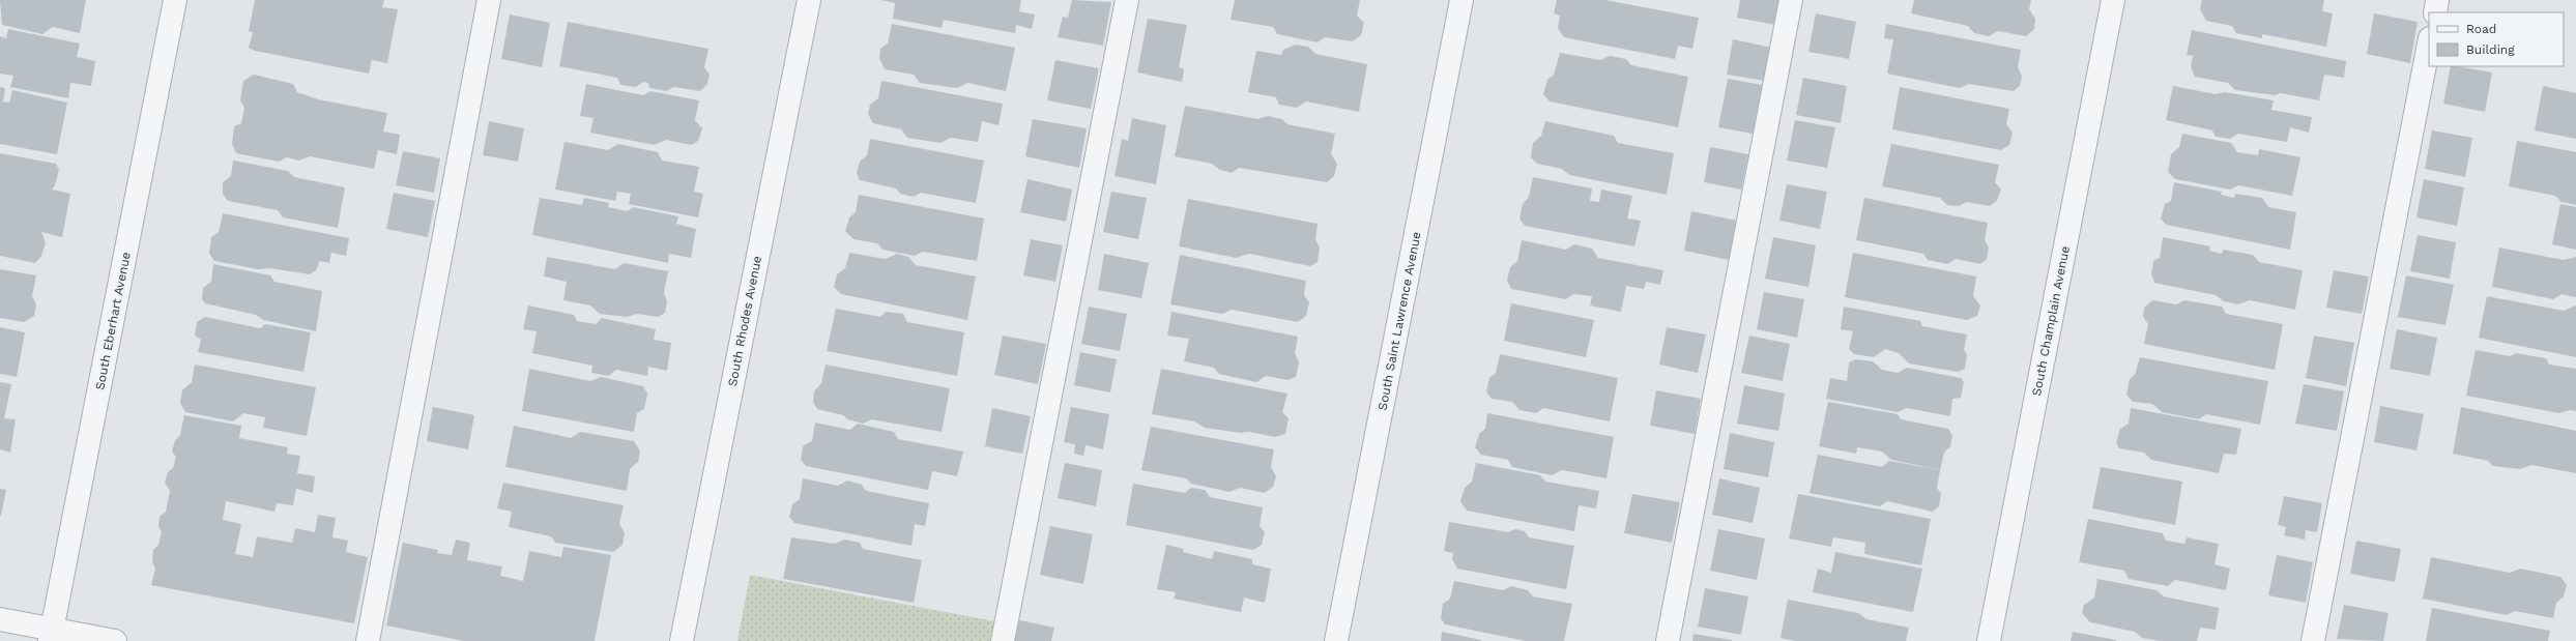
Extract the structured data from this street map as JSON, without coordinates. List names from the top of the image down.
{
  "streets": {
    "street": [
      "South Eberhart Avenue",
      "South Rhodes Avenue",
      "South Saint Lawrence Avenue",
      "South Champlain Avenue"
    ]
  },
  "legend": ["Road", "Building"]
}
